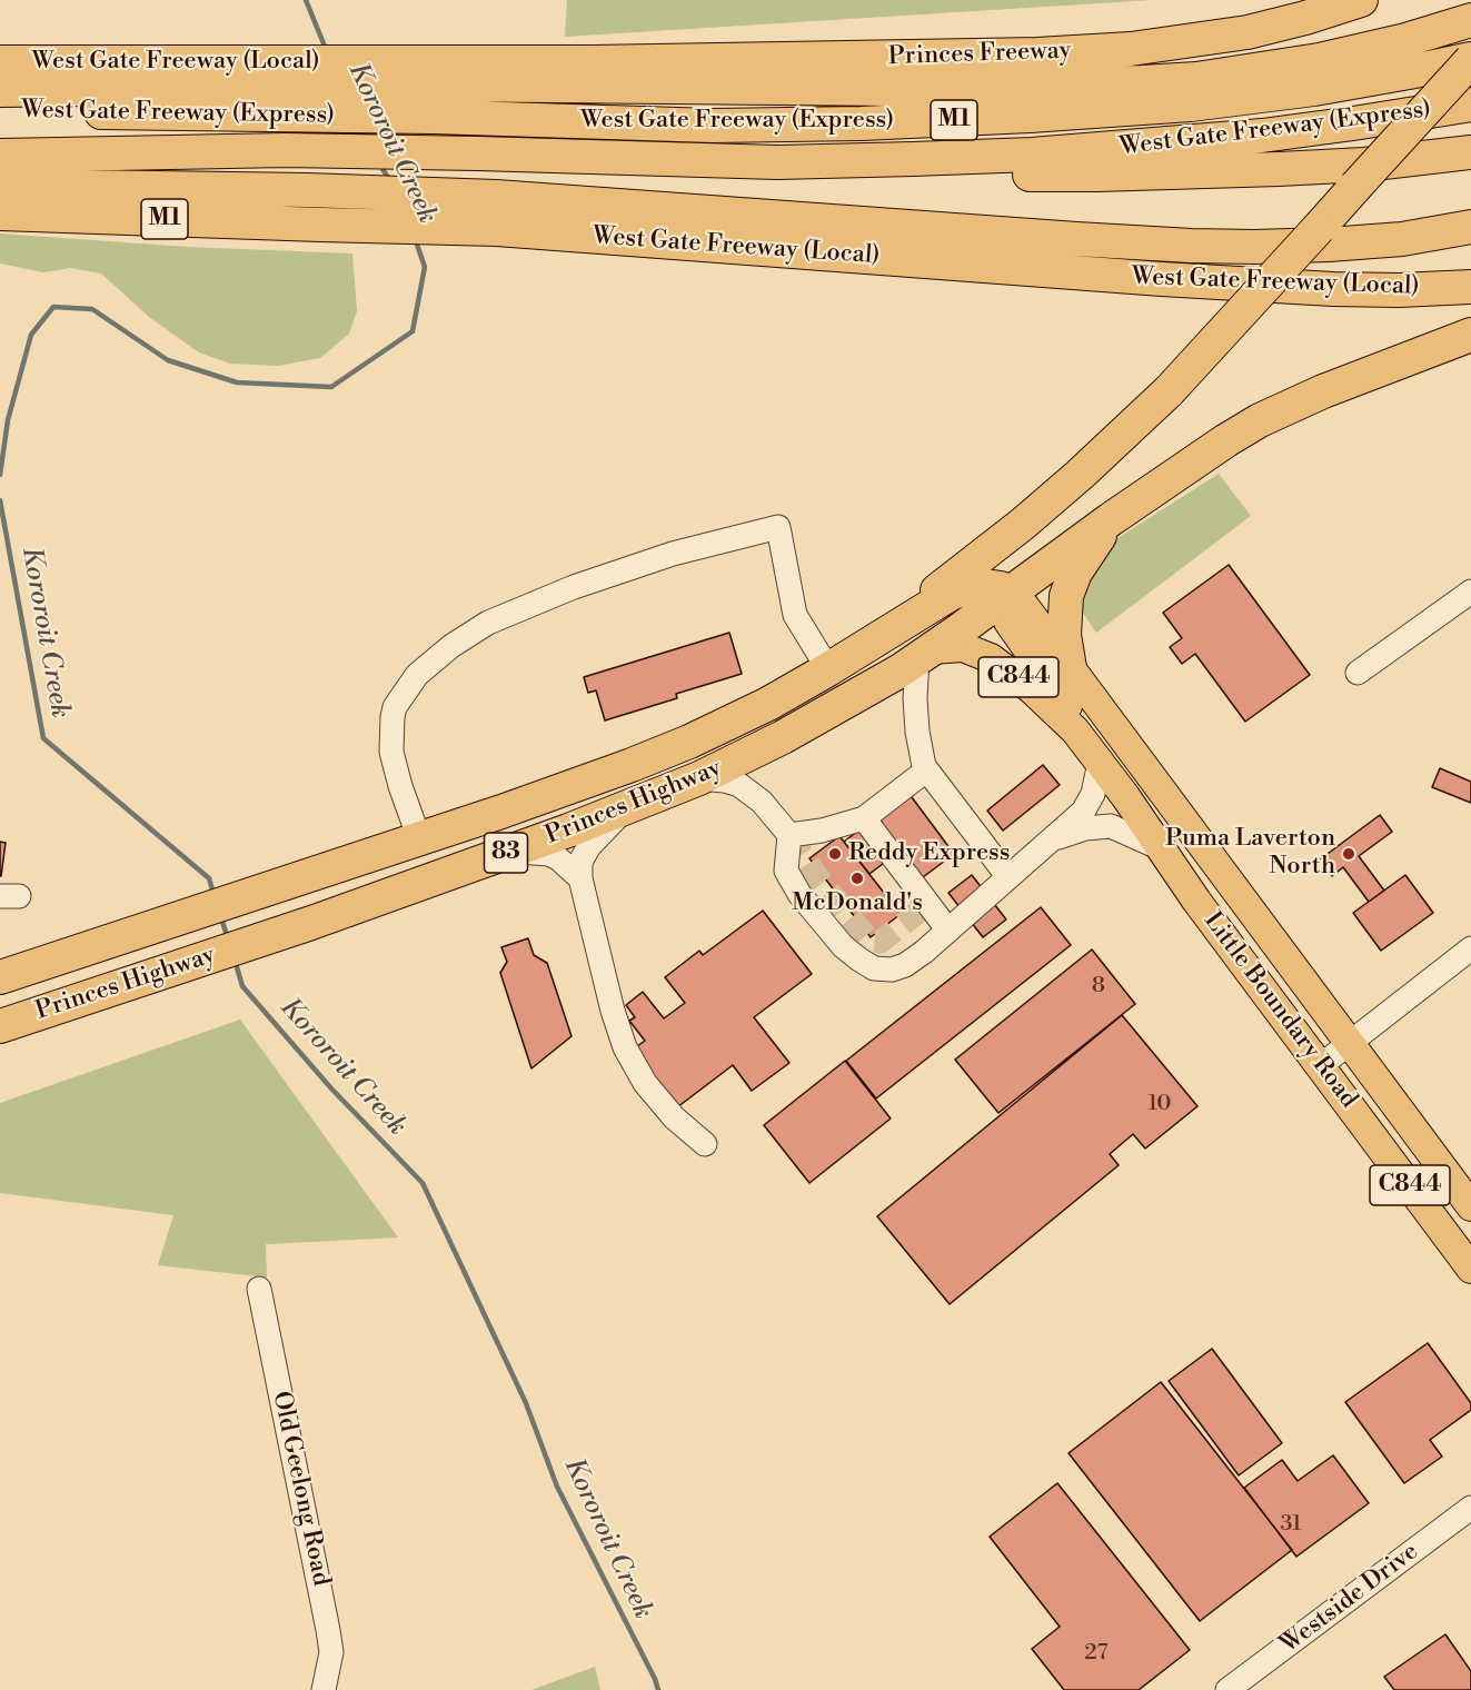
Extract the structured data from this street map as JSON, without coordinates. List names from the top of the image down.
{
  "streets": {
    "highway": [
      "Princes Freeway",
      "West Gate Freeway (Local)",
      "West Gate Freeway (Express)",
      "M1",
      "Princes Highway",
      "83"
    ],
    "main road": ["C844", "Little Boundary Road"],
    "street": ["Old Geelong Road", "Westside Drive"]
  },
  "crossings": [
    ["Princes Freeway", "West Gate Freeway (Local)"],
    ["West Gate Freeway (Local)", "West Gate Freeway (Express)"],
    ["C844", "Princes Highway"],
    ["C844", "Little Boundary Road"],
    ["Princes Highway", "Little Boundary Road"]
  ],
  "water": ["Kororoit Creek"],
  "places": ["Reddy Express", "Puma Laverton North", "McDonald's"],
  "house_numbers": [
    "8",
    "10",
    "31",
    "27"
  ]
}
